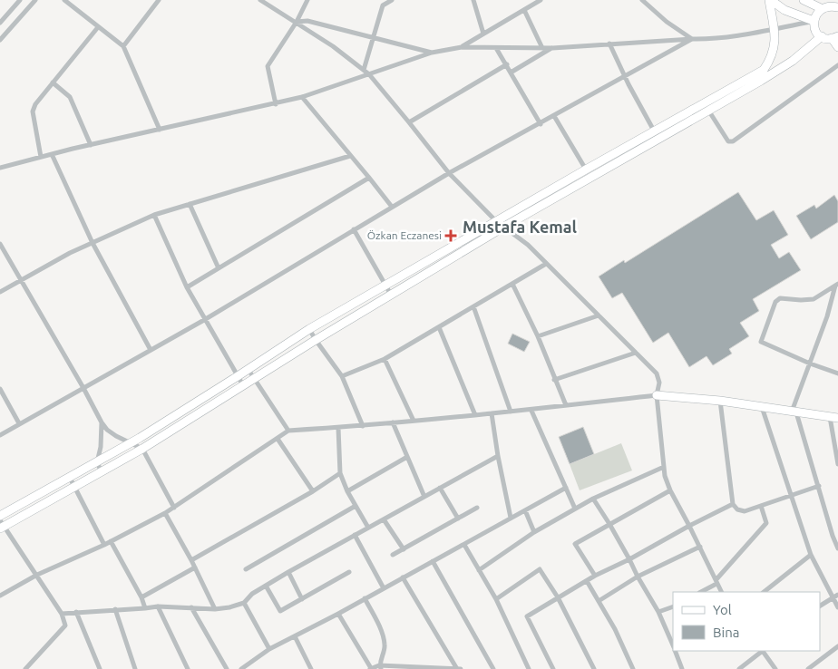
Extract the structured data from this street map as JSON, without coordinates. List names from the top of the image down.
{
  "districts": ["Mustafa Kemal"],
  "places": {
    "health": ["Özkan Eczanesi"]
  },
  "legend": ["Yol", "Bina"]
}
